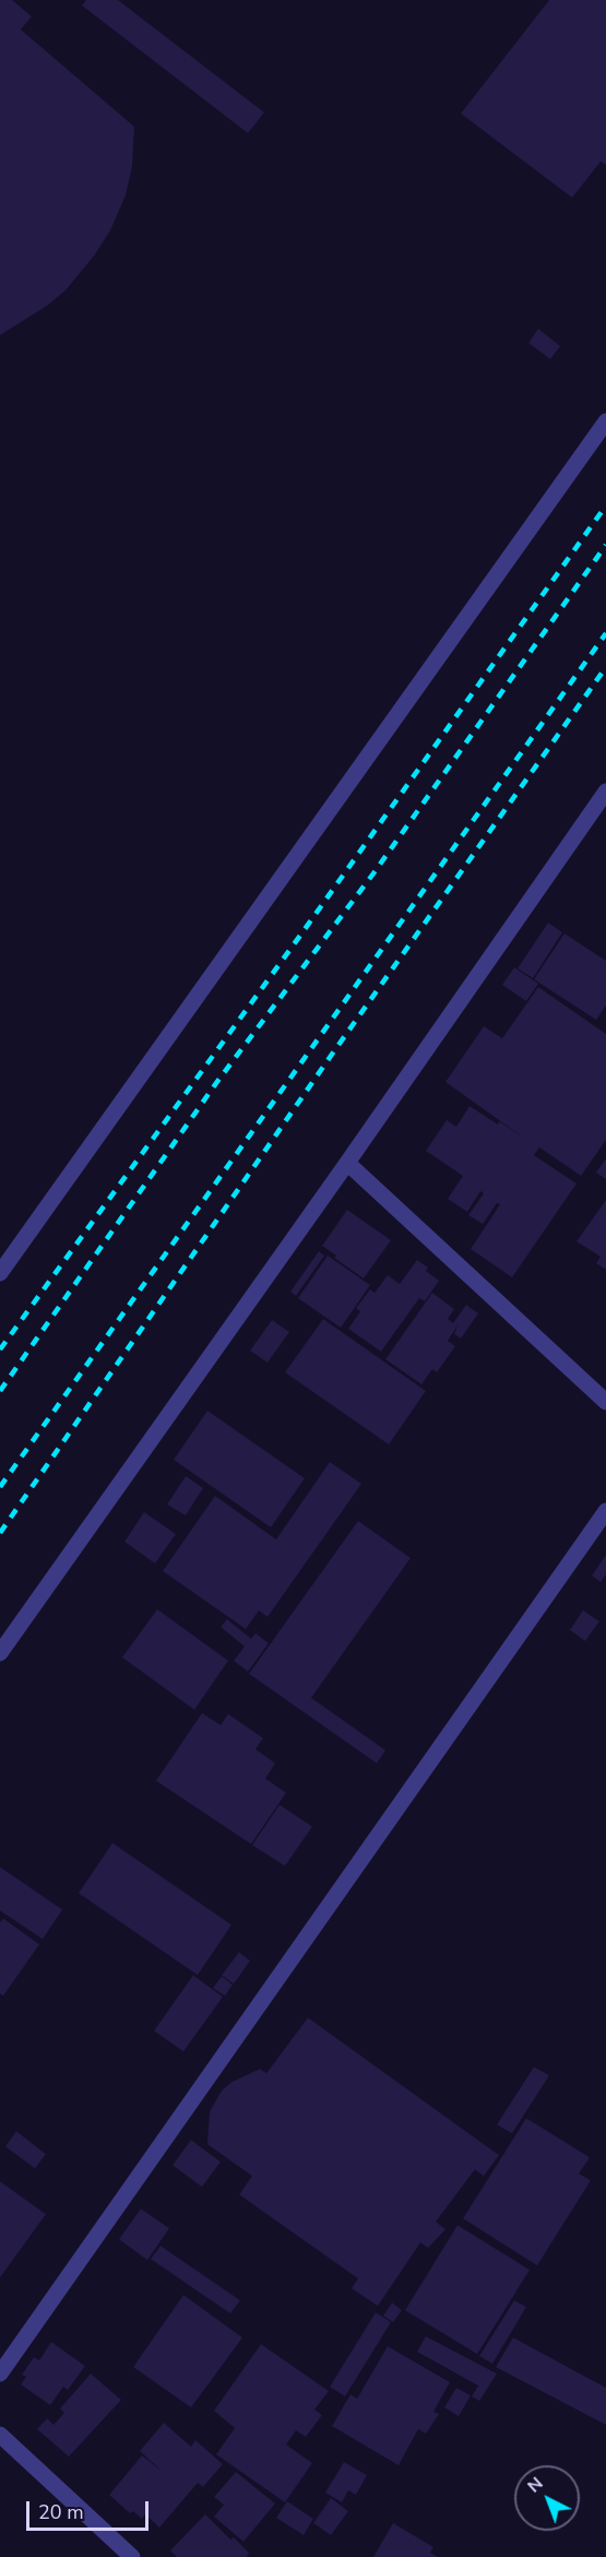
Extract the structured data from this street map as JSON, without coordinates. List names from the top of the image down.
{
  "scale_bar": "20 m",
  "north": "top left"
}
